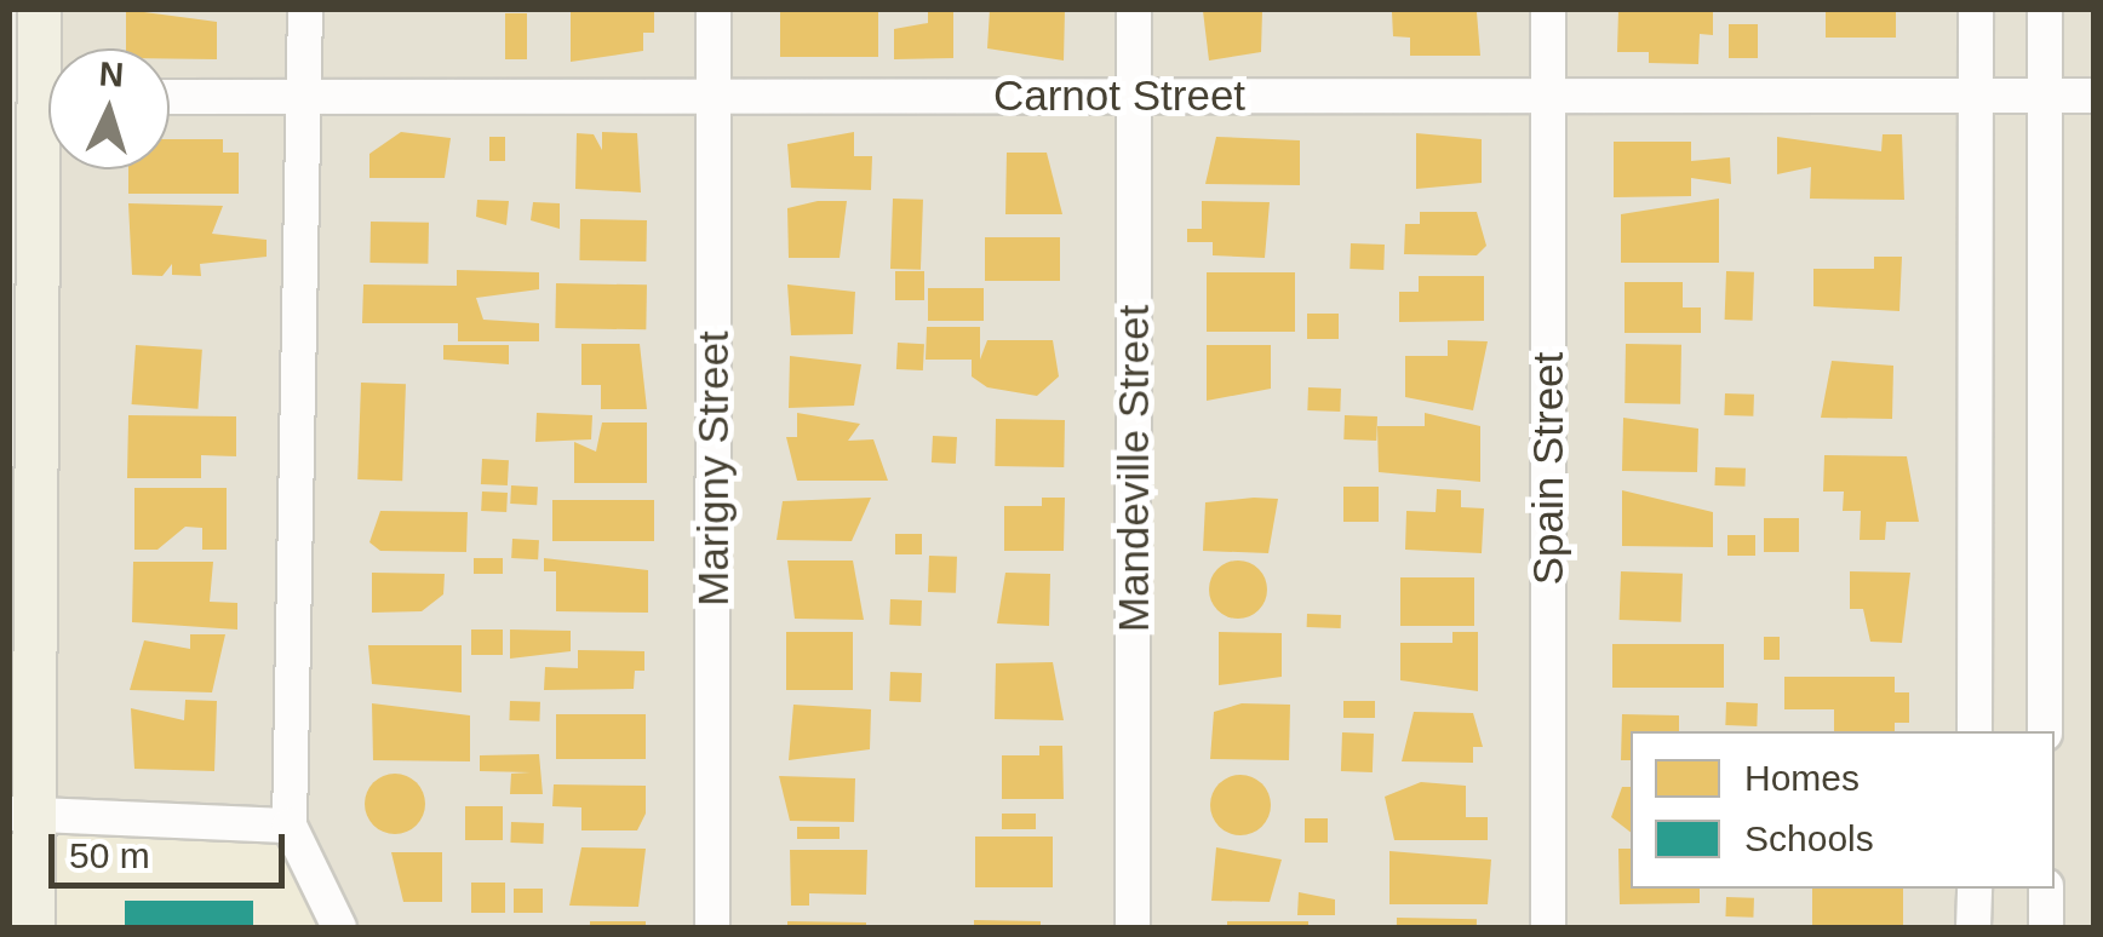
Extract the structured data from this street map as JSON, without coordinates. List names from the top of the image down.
{
  "streets": {
    "street": [
      "Carnot Street",
      "Marigny Street",
      "Mandeville Street",
      "Spain Street"
    ]
  },
  "crossings": [
    ["Carnot Street", "Marigny Street"],
    ["Carnot Street", "Mandeville Street"],
    ["Carnot Street", "Spain Street"]
  ],
  "legend": ["Homes", "Schools"],
  "scale_bar": "50 m",
  "north": "top"
}
